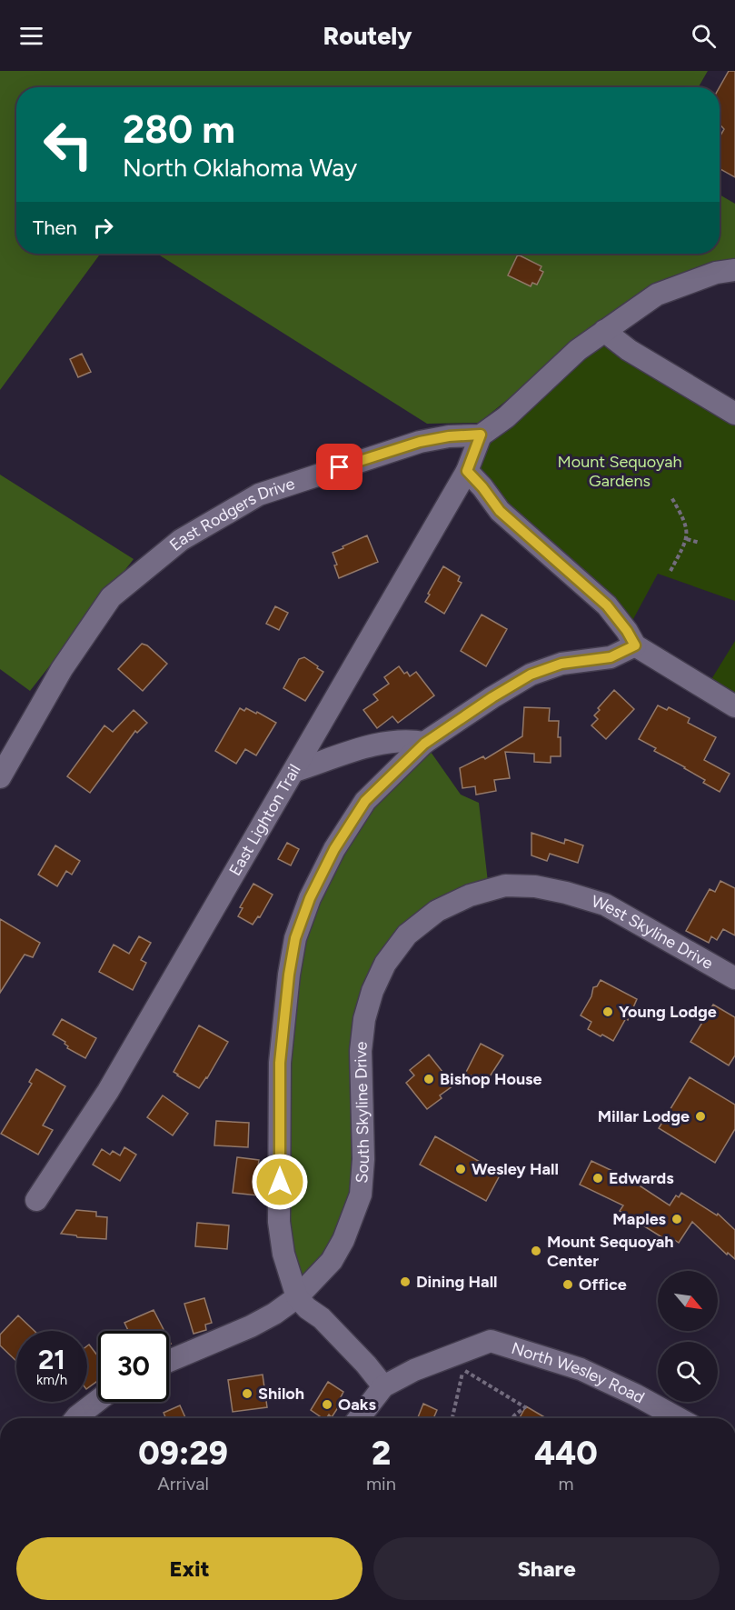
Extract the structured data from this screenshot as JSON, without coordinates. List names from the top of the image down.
{
  "streets": {
    "street": [
      "East Rodgers Drive",
      "East Lighton Trail",
      "West Skyline Drive",
      "South Skyline Drive",
      "North Wesley Road"
    ]
  },
  "crossings": [
    ["East Rodgers Drive", "East Lighton Trail"],
    ["West Skyline Drive", "South Skyline Drive"]
  ],
  "parks": ["Mount Sequoyah Gardens"],
  "places": [
    "Young Lodge",
    "Bishop House",
    "Millar Lodge",
    "Wesley Hall",
    "Edwards",
    "Maples",
    "Mount Sequoyah Center",
    "Dining Hall",
    "Office",
    "Shiloh",
    "Oaks"
  ],
  "north": "bottom right",
  "page": {
    "header": "Routely",
    "turn": ["280 m", "North Oklahoma Way"],
    "then": "Then",
    "speed": "21 km/h",
    "limit": "30",
    "eta": [
      "09:29",
      "Arrival",
      "2",
      "min",
      "440",
      "m"
    ],
    "buttons": ["Exit", "Share"]
  }
}
